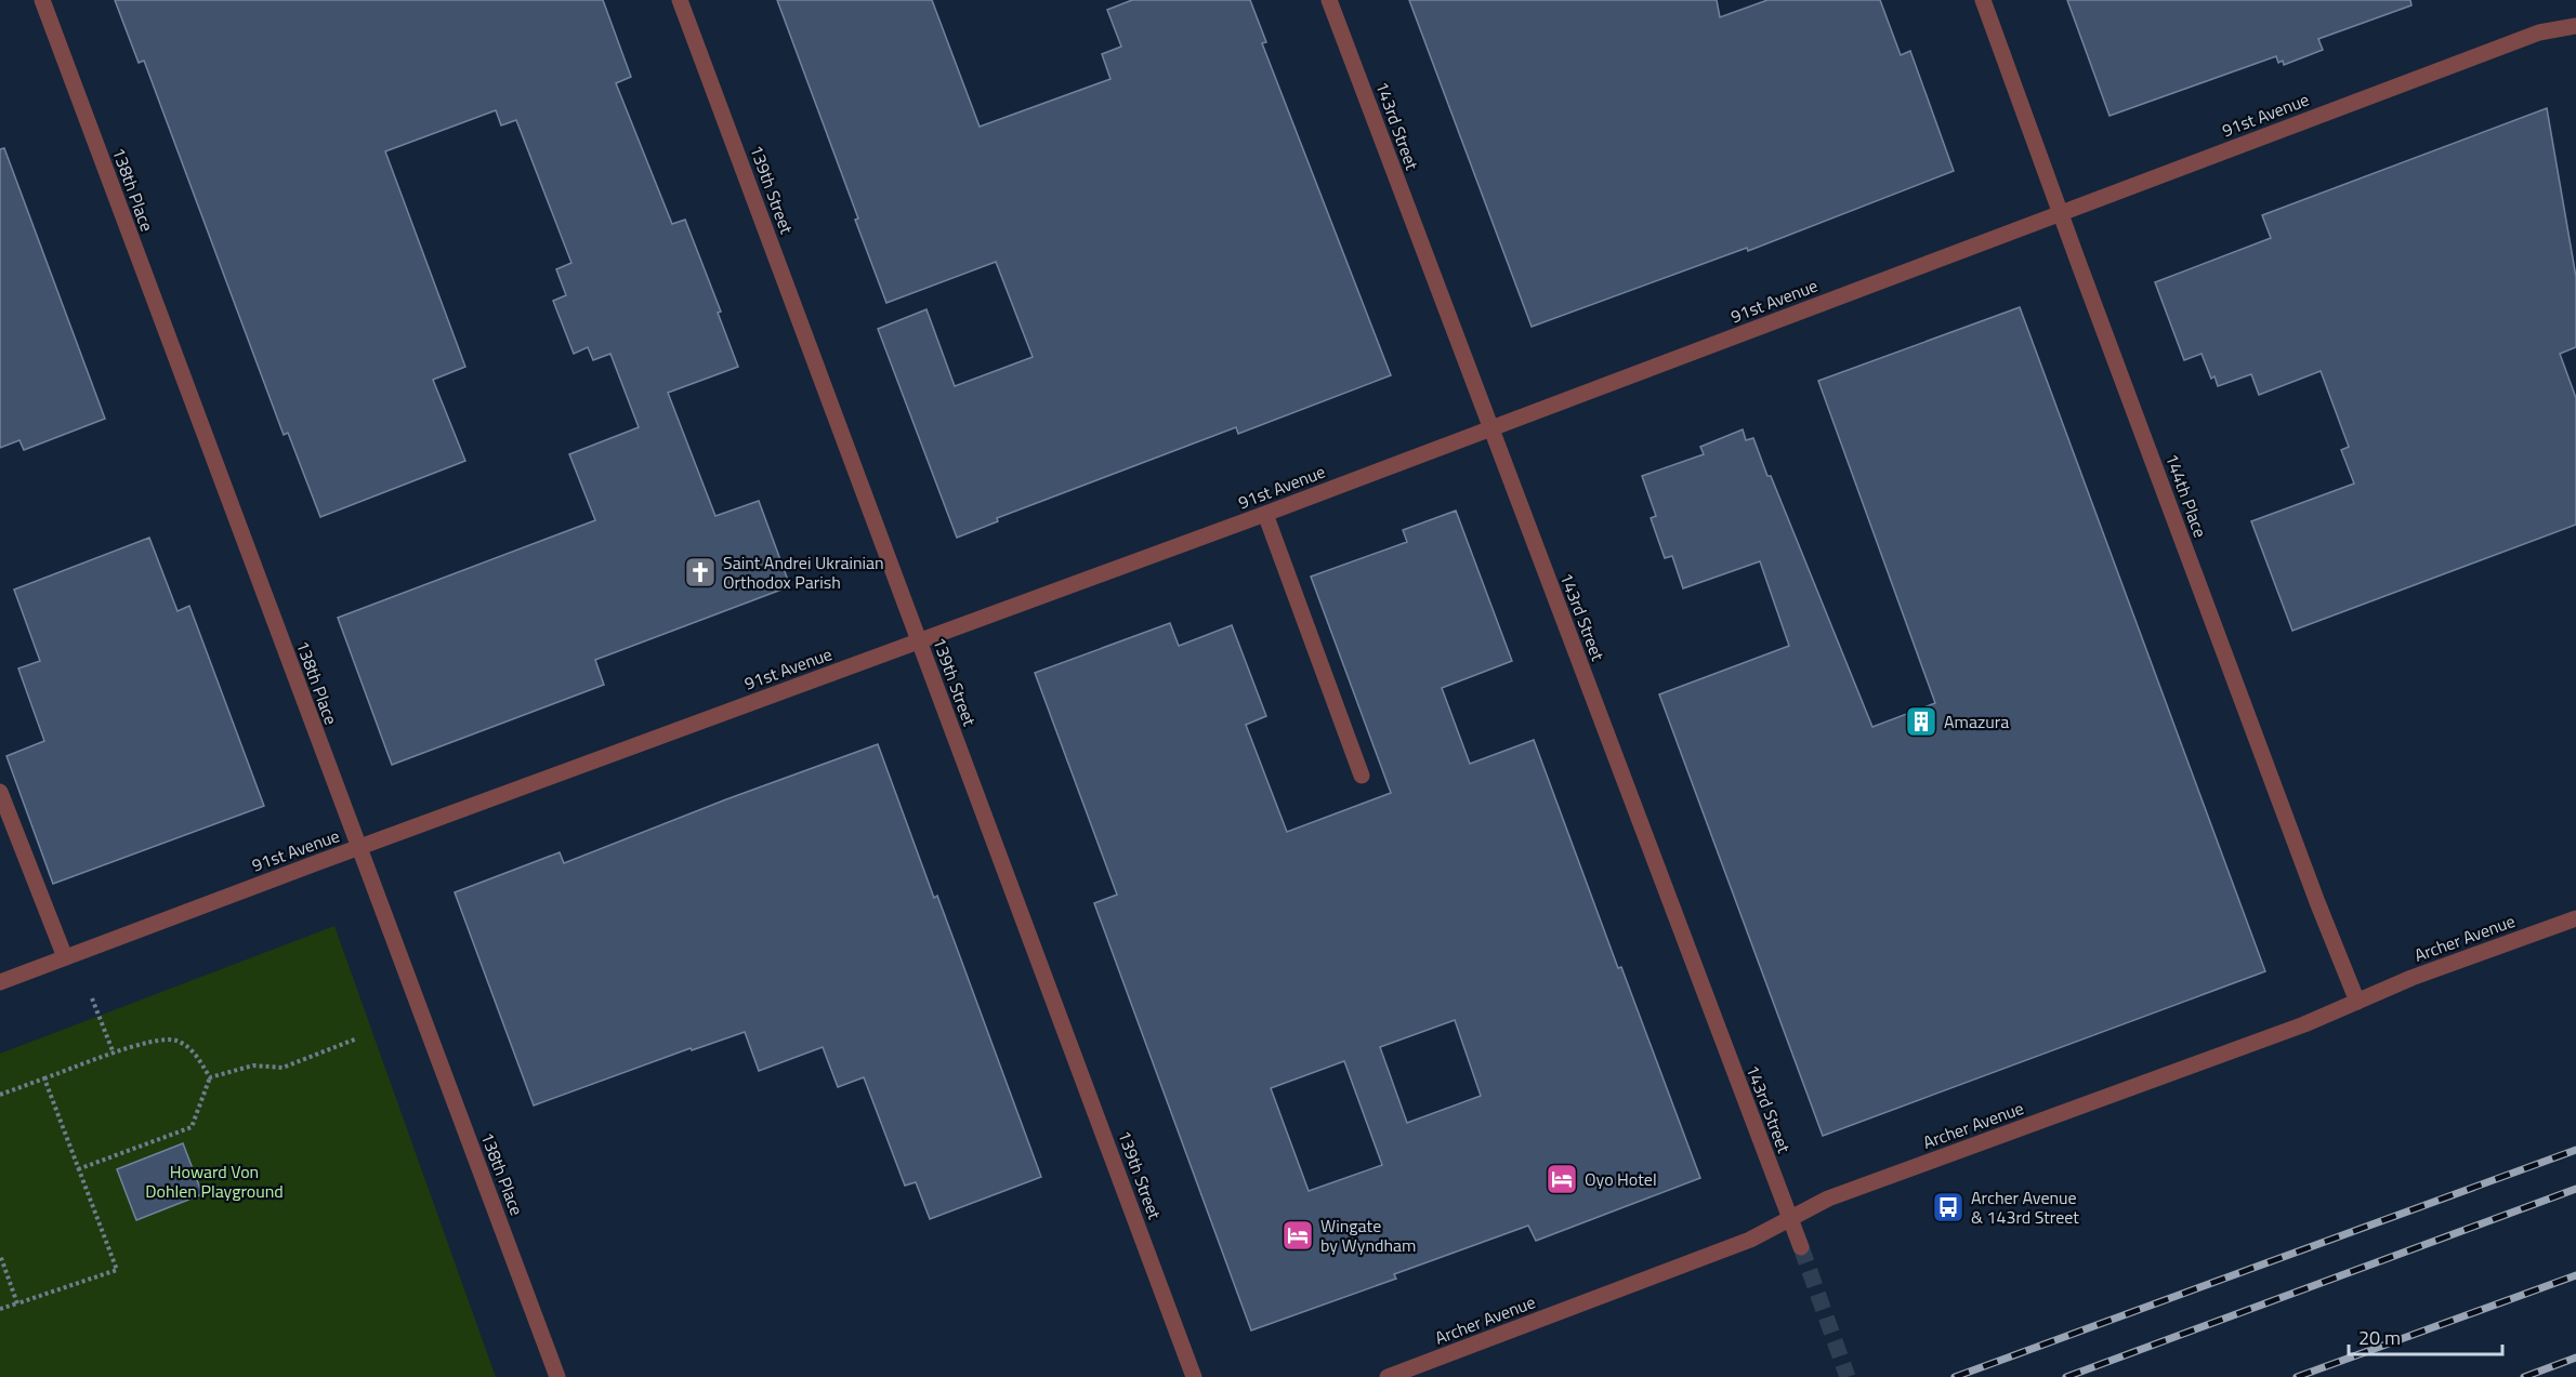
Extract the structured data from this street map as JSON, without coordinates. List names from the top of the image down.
{
  "streets": {
    "street": [
      "91st Avenue",
      "143rd Street",
      "138th Place",
      "139th Street",
      "144th Place",
      "Archer Avenue"
    ]
  },
  "crossings": [
    ["91st Avenue", "143rd Street"],
    ["91st Avenue", "138th Place"],
    ["91st Avenue", "139th Street"],
    ["91st Avenue", "144th Place"],
    ["143rd Street", "Archer Avenue"],
    ["144th Place", "Archer Avenue"]
  ],
  "parks": ["Howard Von Dohlen Playground"],
  "places": {
    "church": ["Saint Andrei Ukrainian Orthodox Parish"],
    "building": ["Amazura"],
    "hotel": ["Oyo Hotel", "Wingate by Wyndham"],
    "bus stop": ["Archer Avenue & 143rd Street"]
  },
  "scale_bar": "20 m"
}
